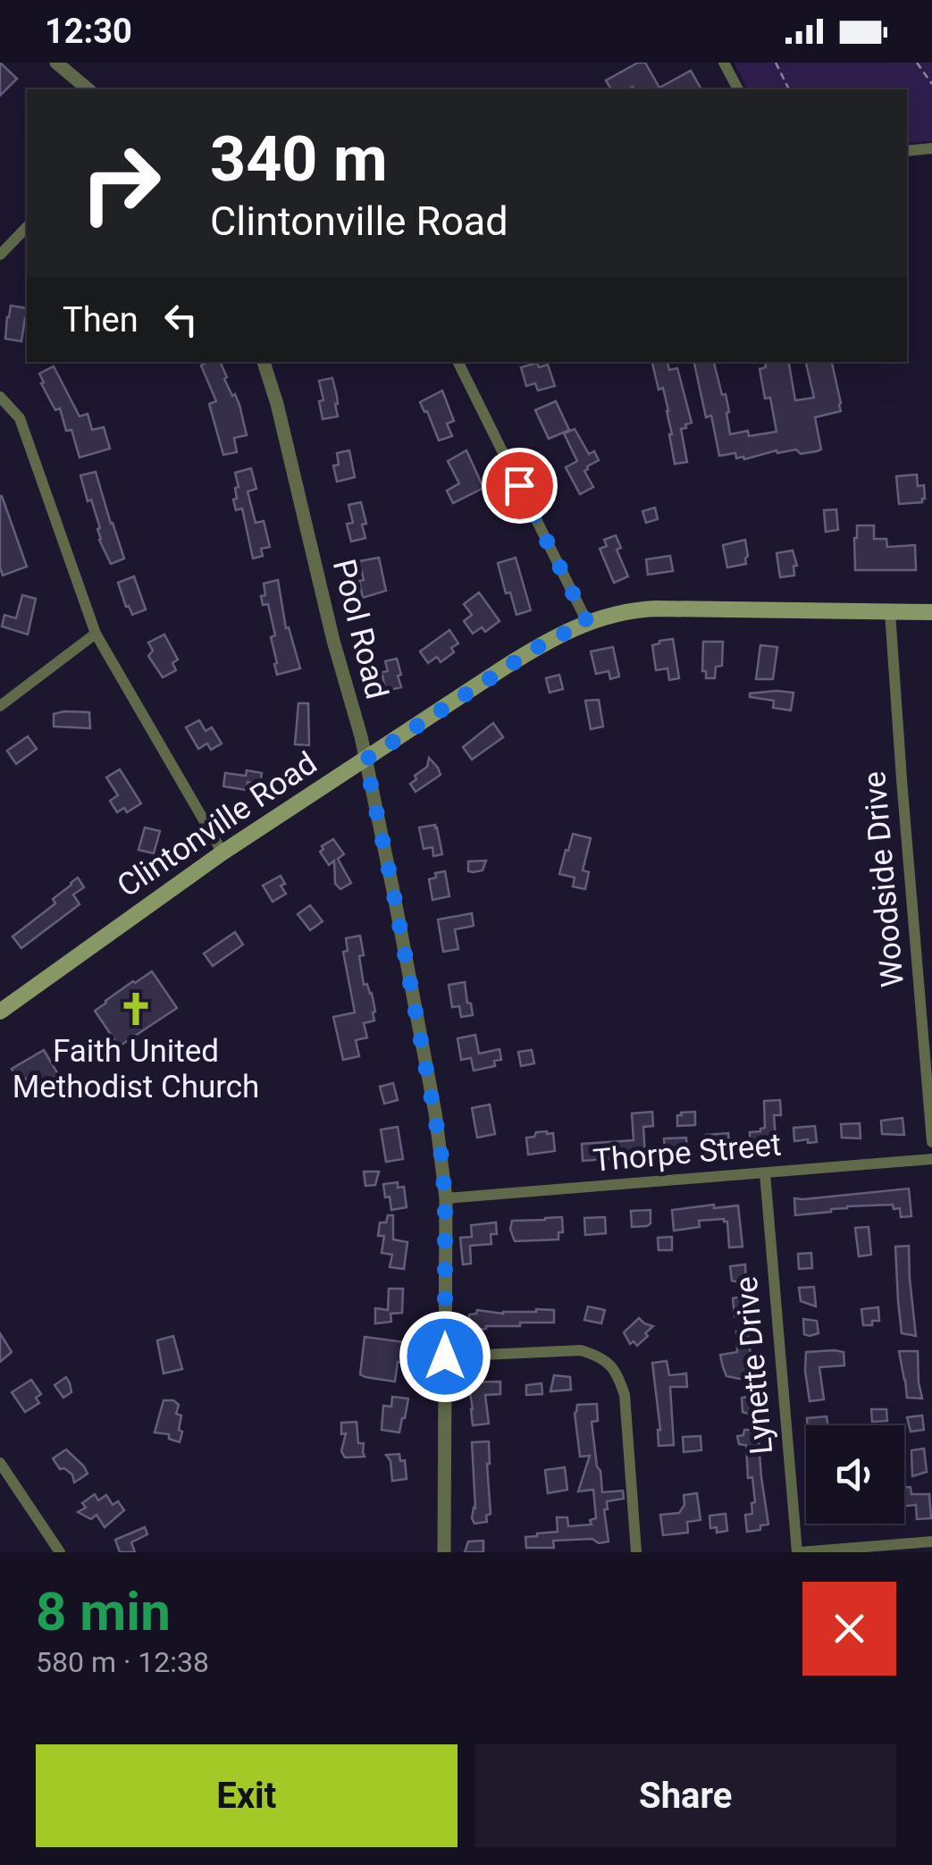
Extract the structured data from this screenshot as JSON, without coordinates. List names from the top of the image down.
{
  "streets": {
    "main road": ["Clintonville Road"],
    "street": [
      "Pool Road",
      "Woodside Drive",
      "Thorpe Street",
      "Lynette Drive"
    ]
  },
  "crossings": [
    ["Pool Road", "Clintonville Road"],
    ["Pool Road", "Thorpe Street"],
    ["Clintonville Road", "Woodside Drive"],
    ["Thorpe Street", "Lynette Drive"]
  ],
  "places": {
    "church": ["Faith United Methodist Church"]
  },
  "page": {
    "status": "12:30",
    "turn": ["340 m", "Clintonville Road"],
    "then": "Then",
    "heading": ["8 min", "580 m · 12:38"],
    "buttons": ["Exit", "Share"]
  }
}
